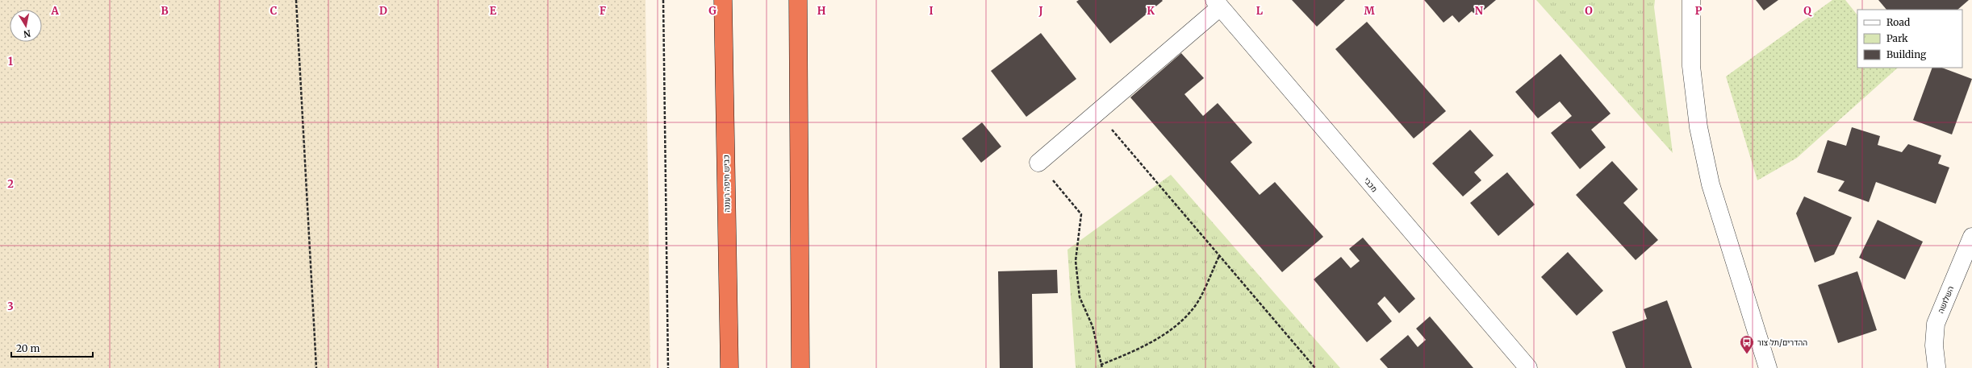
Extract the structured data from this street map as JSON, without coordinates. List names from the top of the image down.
{
  "streets": {
    "highway": ["כביש חיפה רעננה"],
    "street": ["מכבי", "השלושה"]
  },
  "places": {
    "bus stop": ["ההדרים/תל צור"]
  },
  "legend": ["Road", "Park", "Building"],
  "scale_bar": "20 m",
  "north": "bottom",
  "grid": {
    "columns": [
      "A",
      "B",
      "C",
      "D",
      "E",
      "F",
      "G",
      "H",
      "I",
      "J",
      "K",
      "L",
      "M",
      "N",
      "O",
      "P",
      "Q"
    ],
    "rows": ["1", "2", "3"]
  }
}
